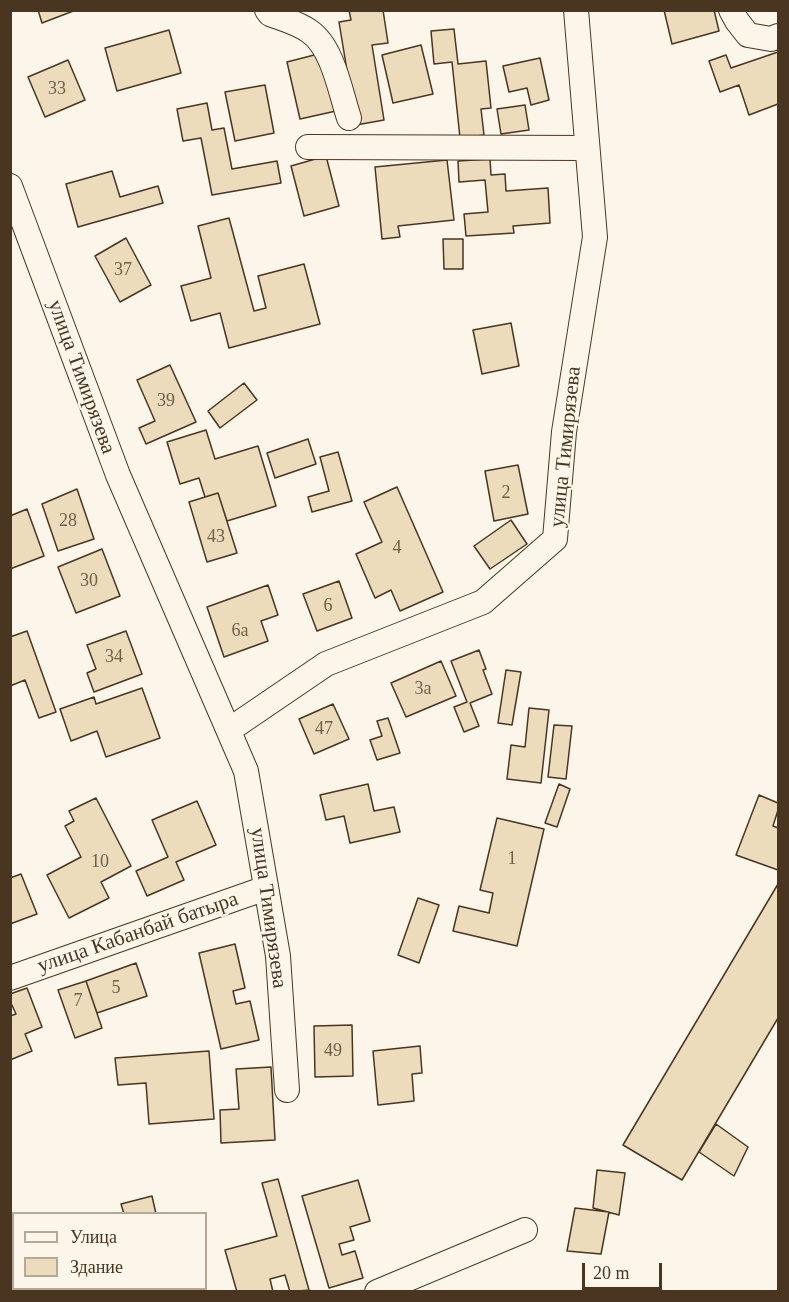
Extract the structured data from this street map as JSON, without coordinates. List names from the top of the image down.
{
  "streets": {
    "street": ["улица Тимирязева", "улица Кабанбай батыра"]
  },
  "crossings": [
    ["улица Тимирязева", "улица Кабанбай батыра"]
  ],
  "house_numbers": [
    "33",
    "37",
    "39",
    "2",
    "28",
    "43",
    "4",
    "30",
    "6",
    "6а",
    "34",
    "3а",
    "47",
    "1",
    "10",
    "5",
    "7",
    "49"
  ],
  "legend": ["Улица", "Здание"],
  "scale_bar": "20 m"
}
